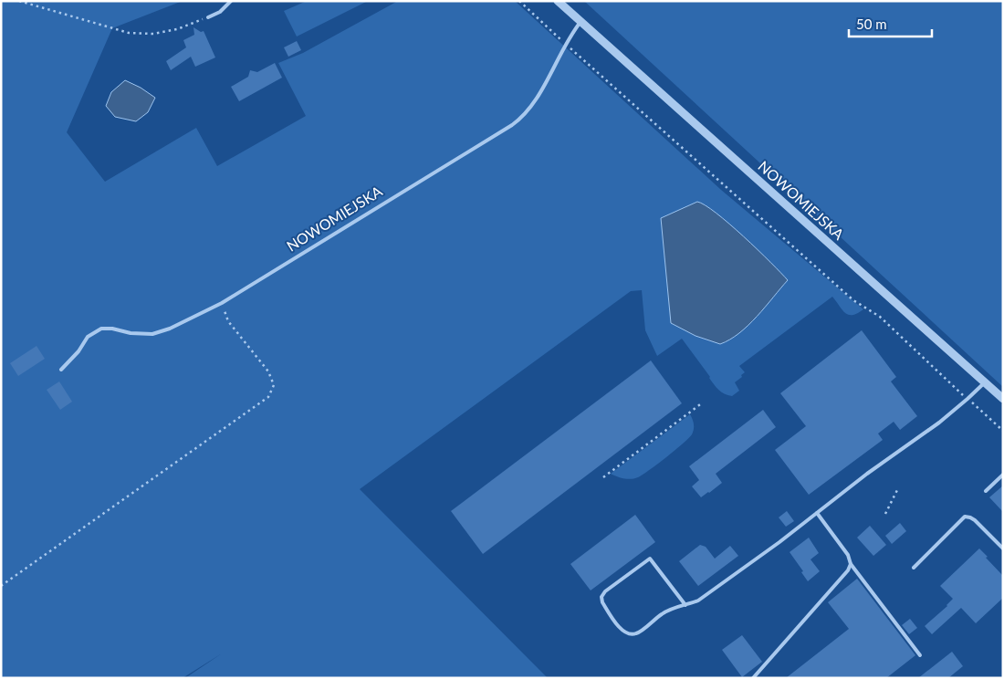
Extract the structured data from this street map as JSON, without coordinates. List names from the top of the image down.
{
  "streets": {
    "street": ["NOWOMIEJSKA"]
  },
  "scale_bar": "50 m"
}
